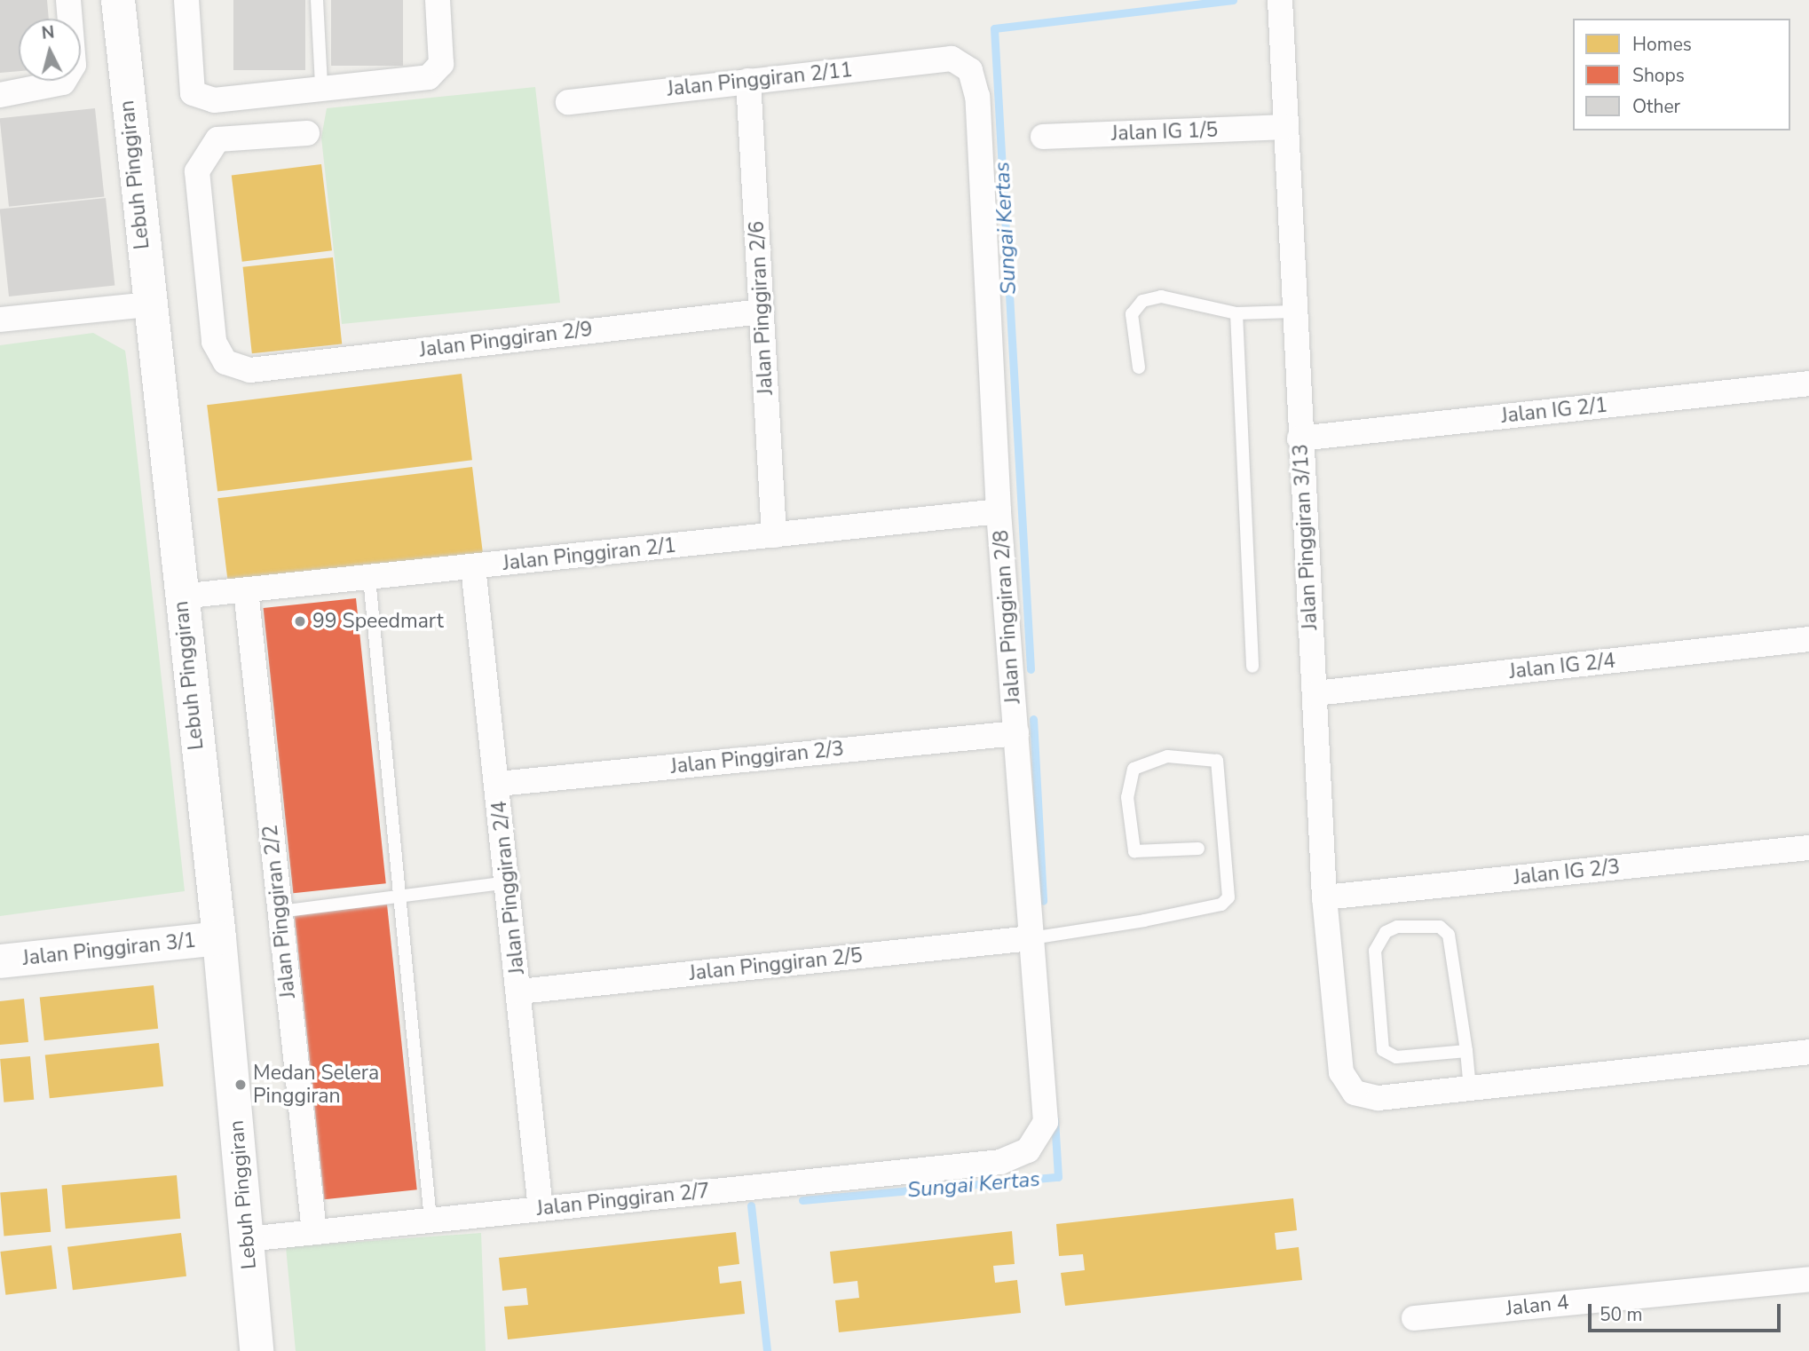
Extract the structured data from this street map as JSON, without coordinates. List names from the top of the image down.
{
  "streets": {
    "street": [
      "Jalan Pinggiran 2/11",
      "Jalan IG 1/5",
      "Lebuh Pinggiran",
      "Jalan Pinggiran 2/6",
      "Jalan Pinggiran 2/9",
      "Jalan IG 2/1",
      "Jalan Pinggiran 3/13",
      "Jalan Pinggiran 2/1",
      "Jalan Pinggiran 2/8",
      "Jalan IG 2/4",
      "Jalan Pinggiran 2/3",
      "Jalan IG 2/3",
      "Jalan Pinggiran 2/4",
      "Jalan Pinggiran 2/2",
      "Jalan Pinggiran 3/1",
      "Jalan Pinggiran 2/5",
      "Jalan Pinggiran 2/7",
      "Jalan 4"
    ]
  },
  "crossings": [
    ["Jalan Pinggiran 2/11", "Jalan Pinggiran 2/6"],
    ["Jalan Pinggiran 2/11", "Jalan Pinggiran 2/8"],
    ["Jalan IG 1/5", "Jalan Pinggiran 3/13"],
    ["Lebuh Pinggiran", "Jalan Pinggiran 2/1"],
    ["Lebuh Pinggiran", "Jalan Pinggiran 3/1"],
    ["Lebuh Pinggiran", "Jalan Pinggiran 2/7"],
    ["Jalan Pinggiran 2/6", "Jalan Pinggiran 2/9"],
    ["Jalan Pinggiran 2/6", "Jalan Pinggiran 2/1"],
    ["Jalan IG 2/1", "Jalan Pinggiran 3/13"],
    ["Jalan Pinggiran 3/13", "Jalan IG 2/4"],
    ["Jalan Pinggiran 3/13", "Jalan IG 2/3"],
    ["Jalan Pinggiran 2/1", "Jalan Pinggiran 2/8"],
    ["Jalan Pinggiran 2/1", "Jalan Pinggiran 2/4"],
    ["Jalan Pinggiran 2/1", "Jalan Pinggiran 2/2"],
    ["Jalan Pinggiran 2/8", "Jalan Pinggiran 2/3"],
    ["Jalan Pinggiran 2/8", "Jalan Pinggiran 2/5"],
    ["Jalan Pinggiran 2/8", "Jalan Pinggiran 2/7"],
    ["Jalan Pinggiran 2/3", "Jalan Pinggiran 2/4"],
    ["Jalan Pinggiran 2/4", "Jalan Pinggiran 2/5"],
    ["Jalan Pinggiran 2/4", "Jalan Pinggiran 2/7"],
    ["Jalan Pinggiran 2/2", "Jalan Pinggiran 2/7"]
  ],
  "water": ["Sungai Kertas"],
  "places": ["99 Speedmart", "Medan Selera Pinggiran"],
  "legend": ["Homes", "Shops", "Other"],
  "scale_bar": "50 m",
  "north": "top"
}
